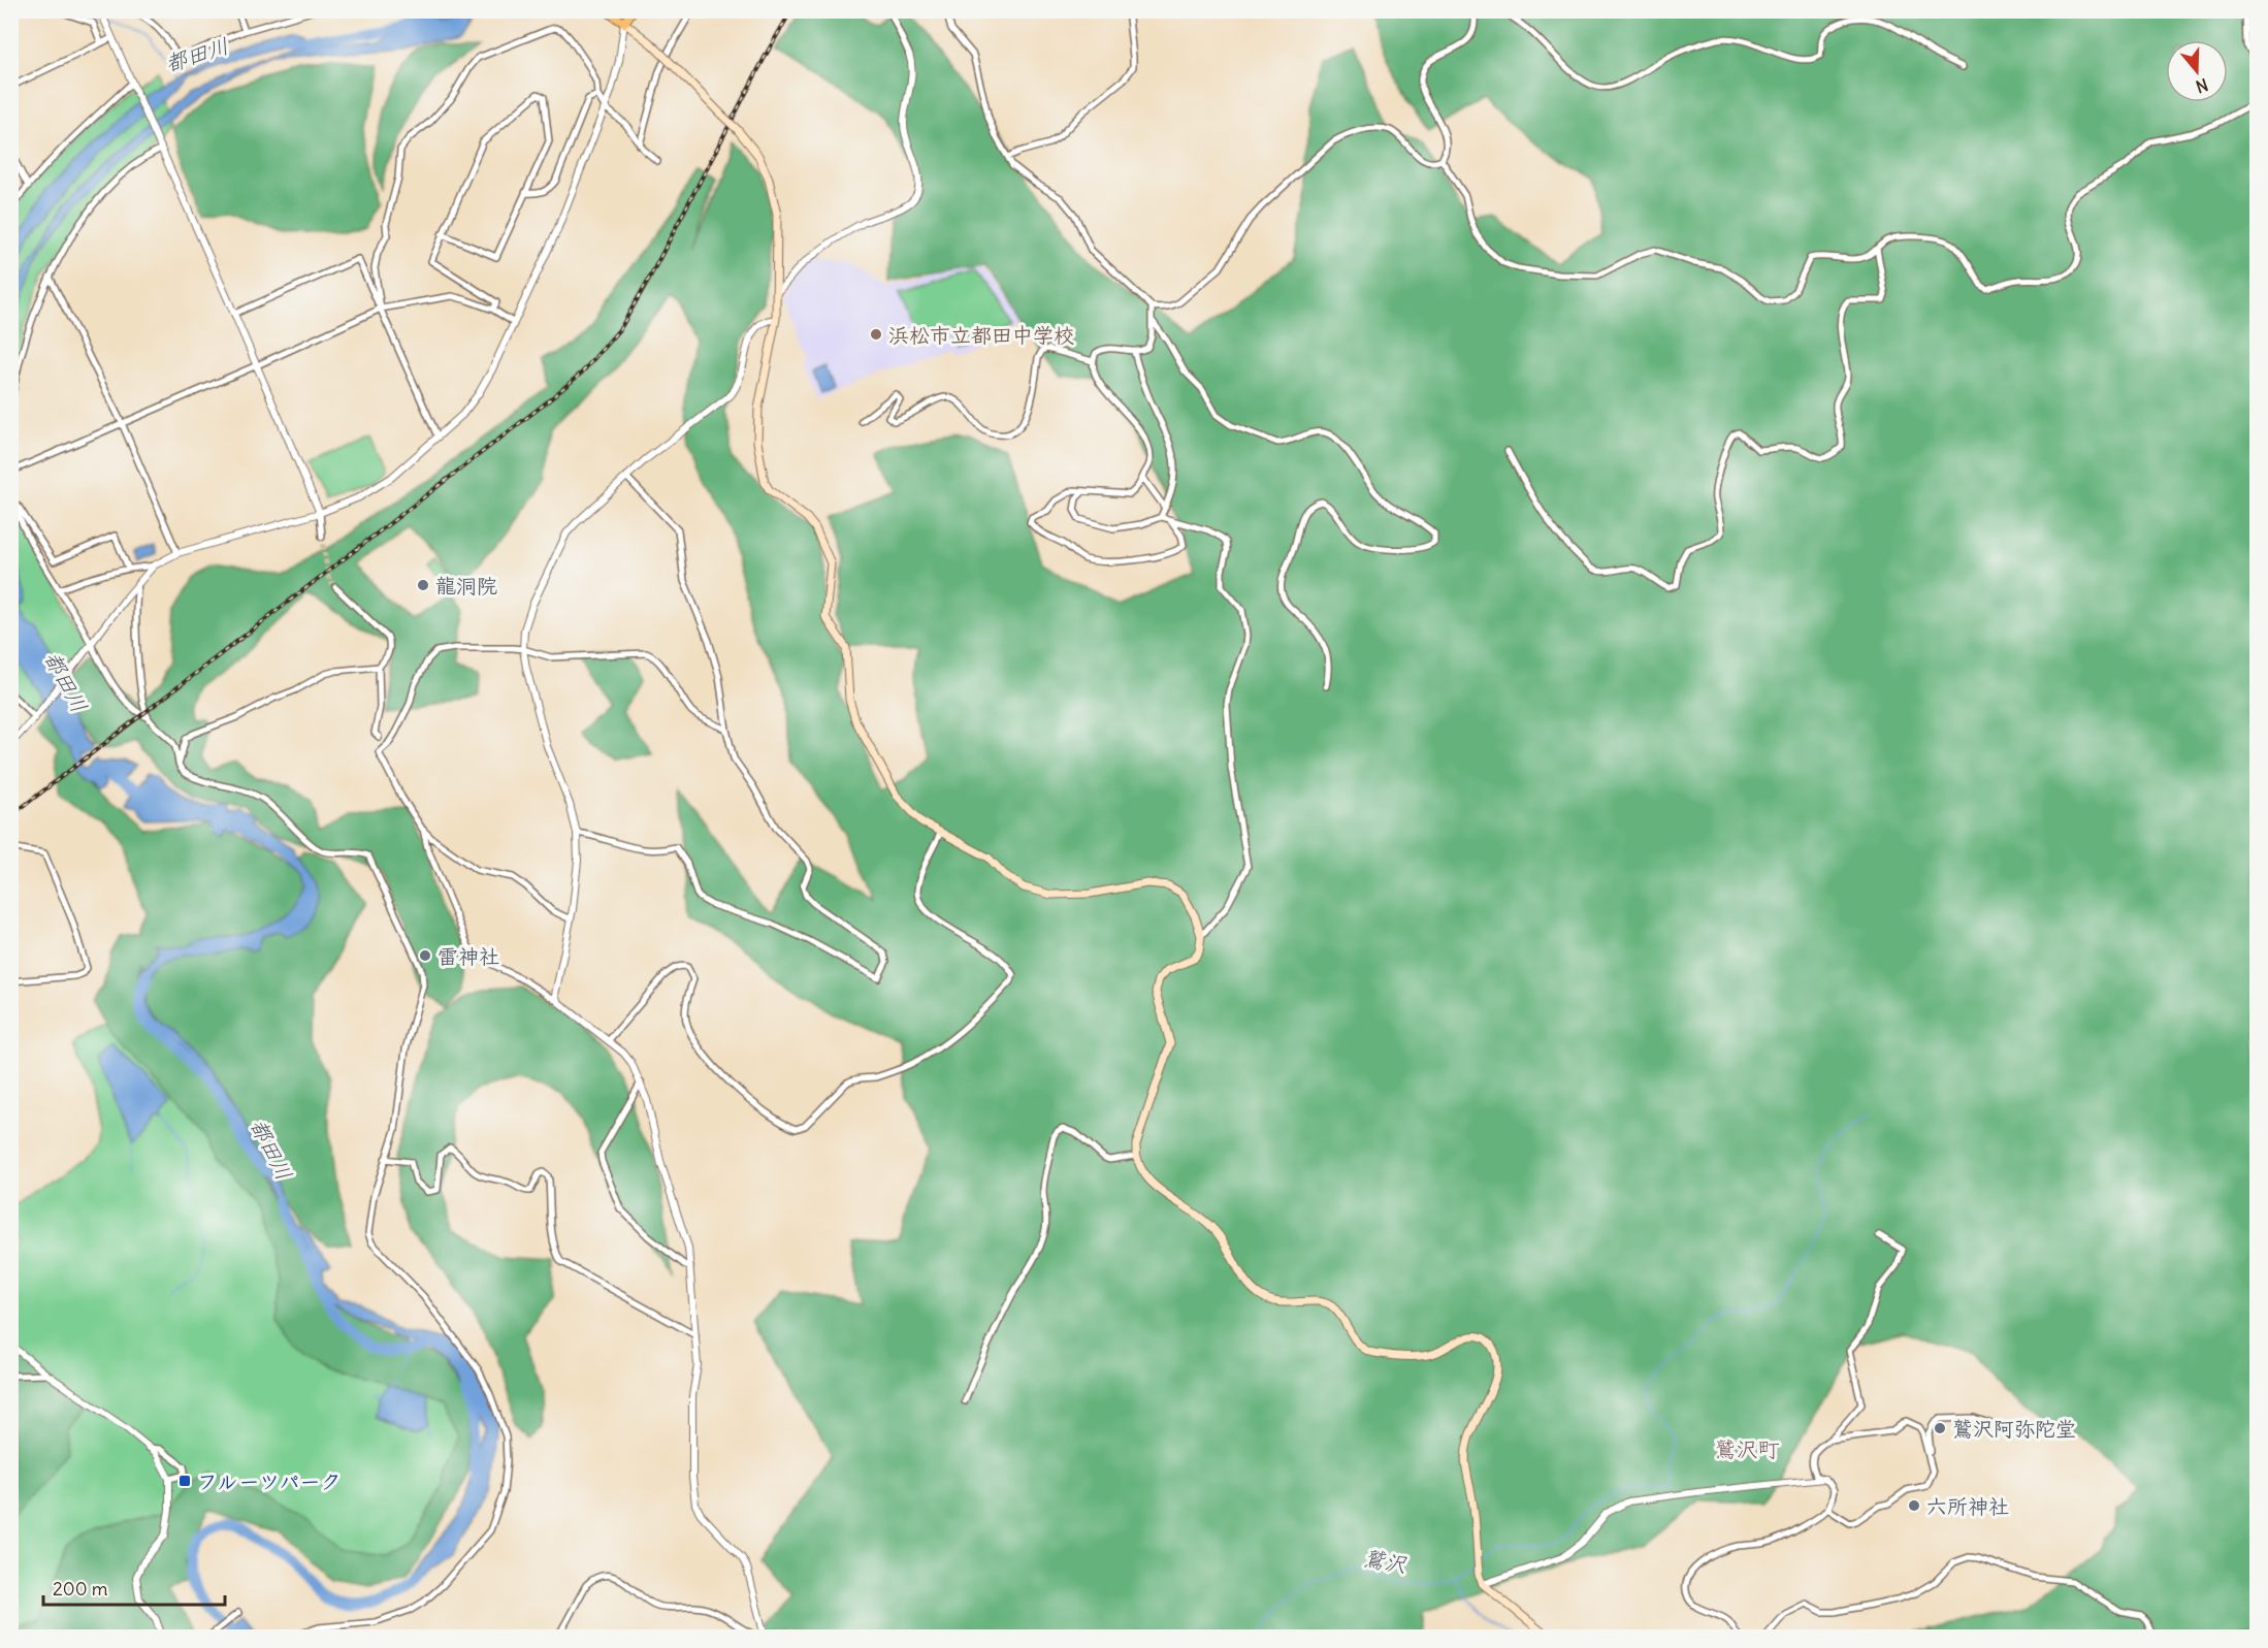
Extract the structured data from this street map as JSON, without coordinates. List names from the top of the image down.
{
  "districts": ["鷲沢町"],
  "water": ["都田川", "鷲沢"],
  "places": {
    "other": [
      "浜松市立都田中学校",
      "龍洞院",
      "雷神社",
      "鷲沢阿弥陀堂",
      "六所神社"
    ],
    "transit": ["フルーツパーク"]
  },
  "scale_bar": "200 m",
  "north": "bottom"
}
